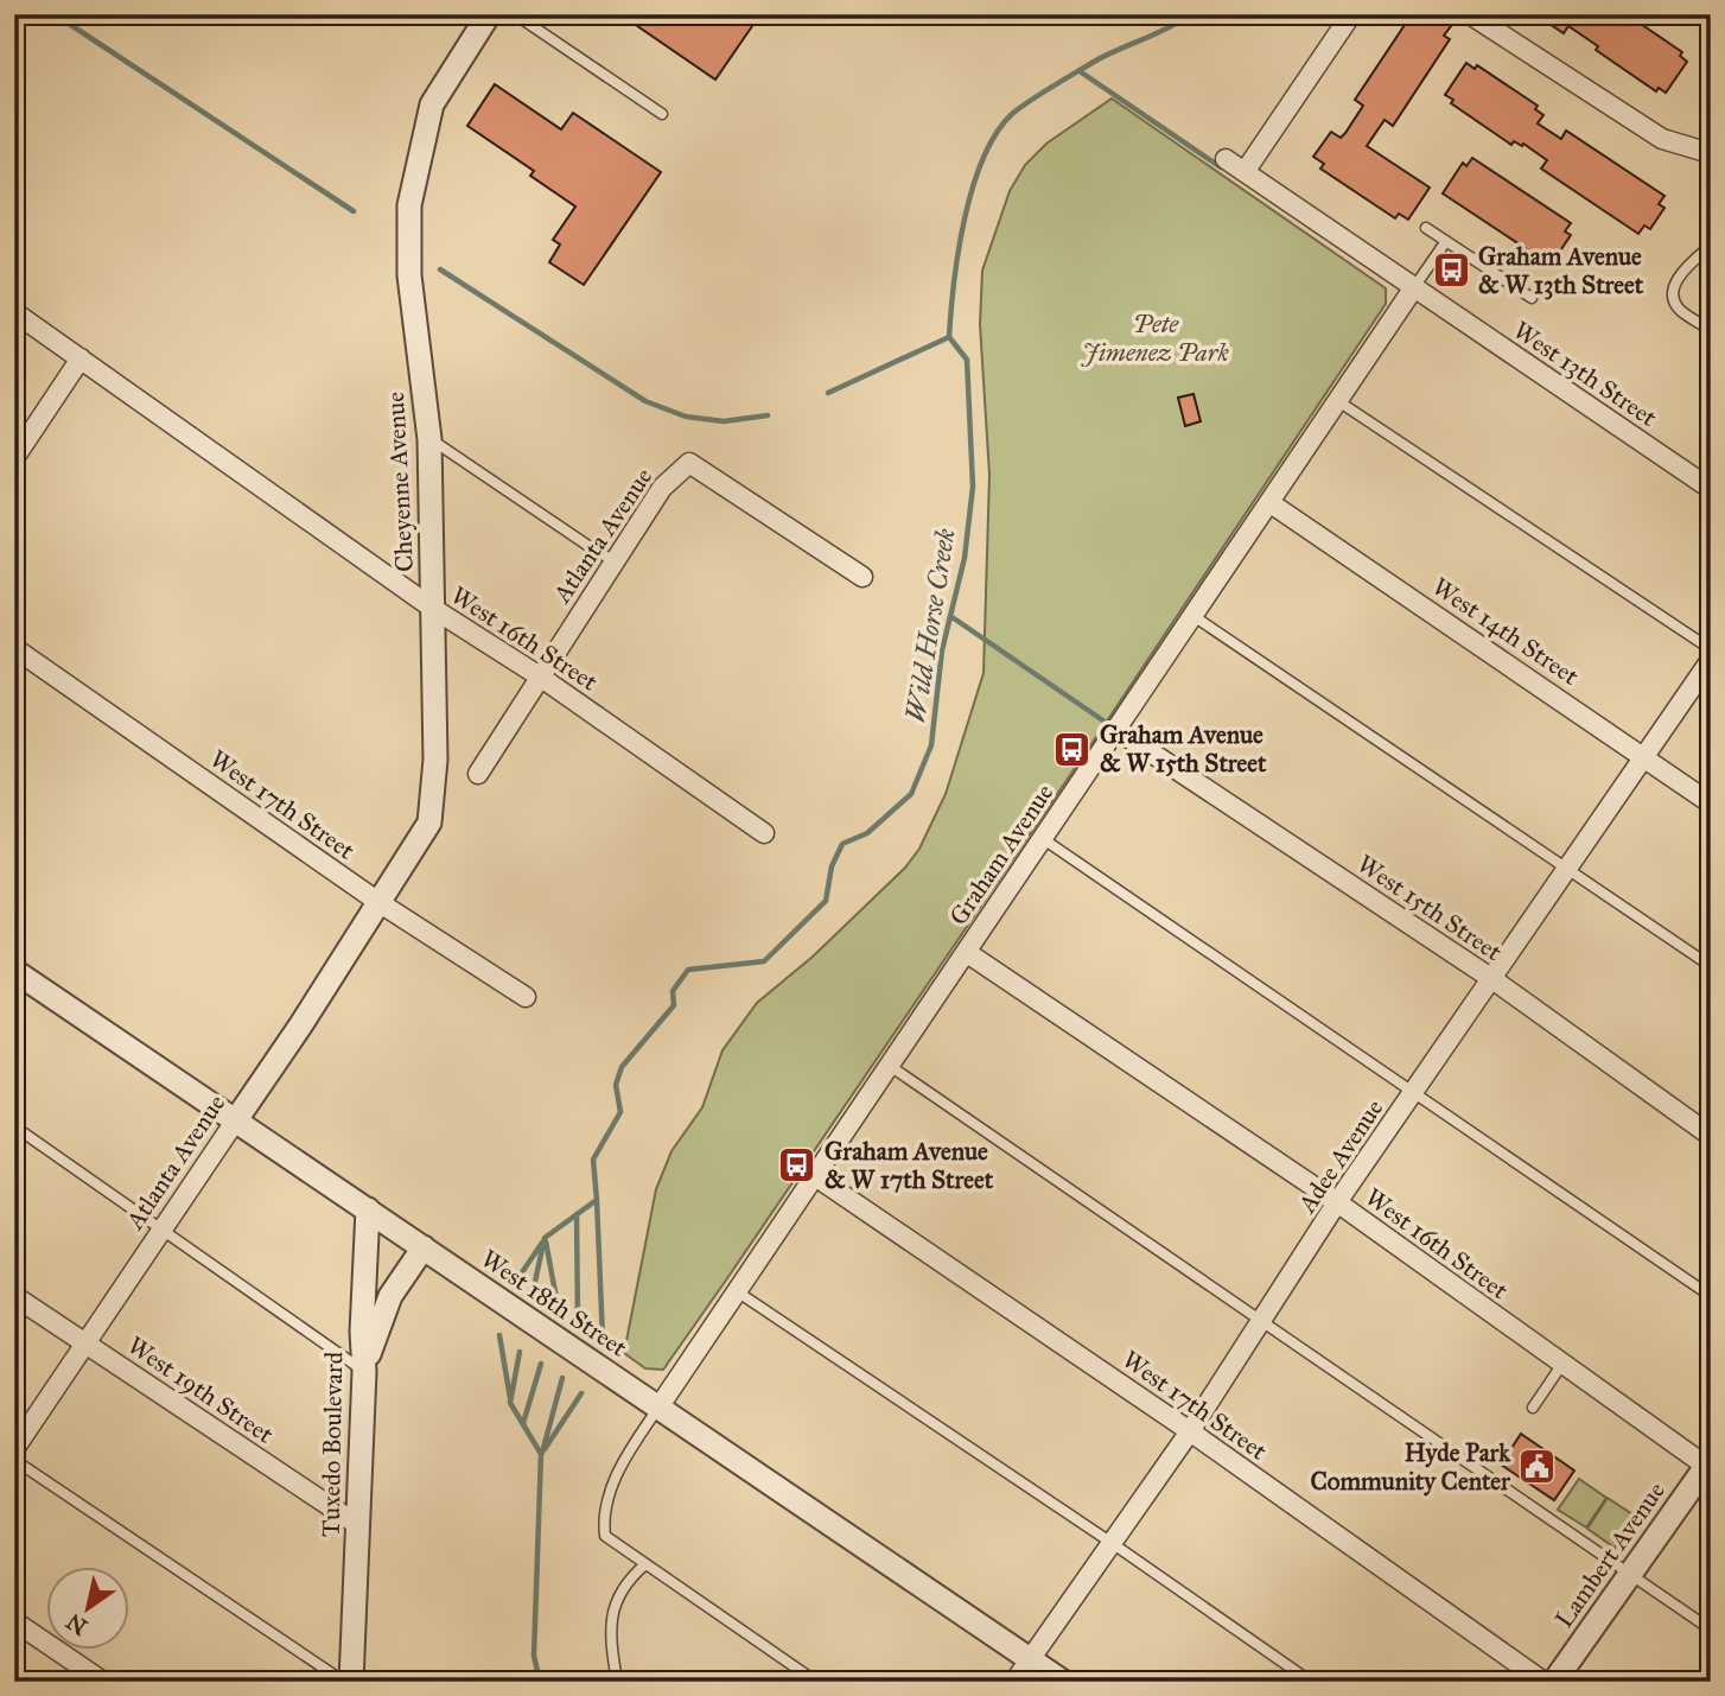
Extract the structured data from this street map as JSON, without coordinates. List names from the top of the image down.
{
  "streets": {
    "street": [
      "West 13th Street",
      "Cheyenne Avenue",
      "Atlanta Avenue",
      "West 14th Street",
      "West 16th Street",
      "West 17th Street",
      "Graham Avenue",
      "West 15th Street",
      "Adee Avenue",
      "West 18th Street",
      "West 19th Street",
      "Tuxedo Boulevard",
      "Lambert Avenue"
    ]
  },
  "crossings": [
    ["West 13th Street", "Graham Avenue"],
    ["Cheyenne Avenue", "Atlanta Avenue"],
    ["Cheyenne Avenue", "West 16th Street"],
    ["Cheyenne Avenue", "West 17th Street"],
    ["Atlanta Avenue", "West 16th Street"],
    ["Atlanta Avenue", "West 17th Street"],
    ["Atlanta Avenue", "West 18th Street"],
    ["Atlanta Avenue", "West 19th Street"],
    ["West 14th Street", "Graham Avenue"],
    ["West 14th Street", "Adee Avenue"],
    ["West 16th Street", "Graham Avenue"],
    ["West 16th Street", "Adee Avenue"],
    ["West 16th Street", "Lambert Avenue"],
    ["West 17th Street", "Graham Avenue"],
    ["West 17th Street", "Adee Avenue"],
    ["Graham Avenue", "West 15th Street"],
    ["Graham Avenue", "West 18th Street"],
    ["West 15th Street", "Adee Avenue"],
    ["Adee Avenue", "West 18th Street"],
    ["West 18th Street", "Tuxedo Boulevard"],
    ["West 19th Street", "Tuxedo Boulevard"]
  ],
  "water": ["Wild Horse Creek"],
  "parks": ["Pete Jimenez Park"],
  "places": {
    "bus stop": ["Graham Avenue & W 13th Street", "Graham Avenue & W 15th Street", "Graham Avenue & W 17th Street"],
    "public building": ["Hyde Park Community Center"]
  },
  "north": "bottom left"
}
